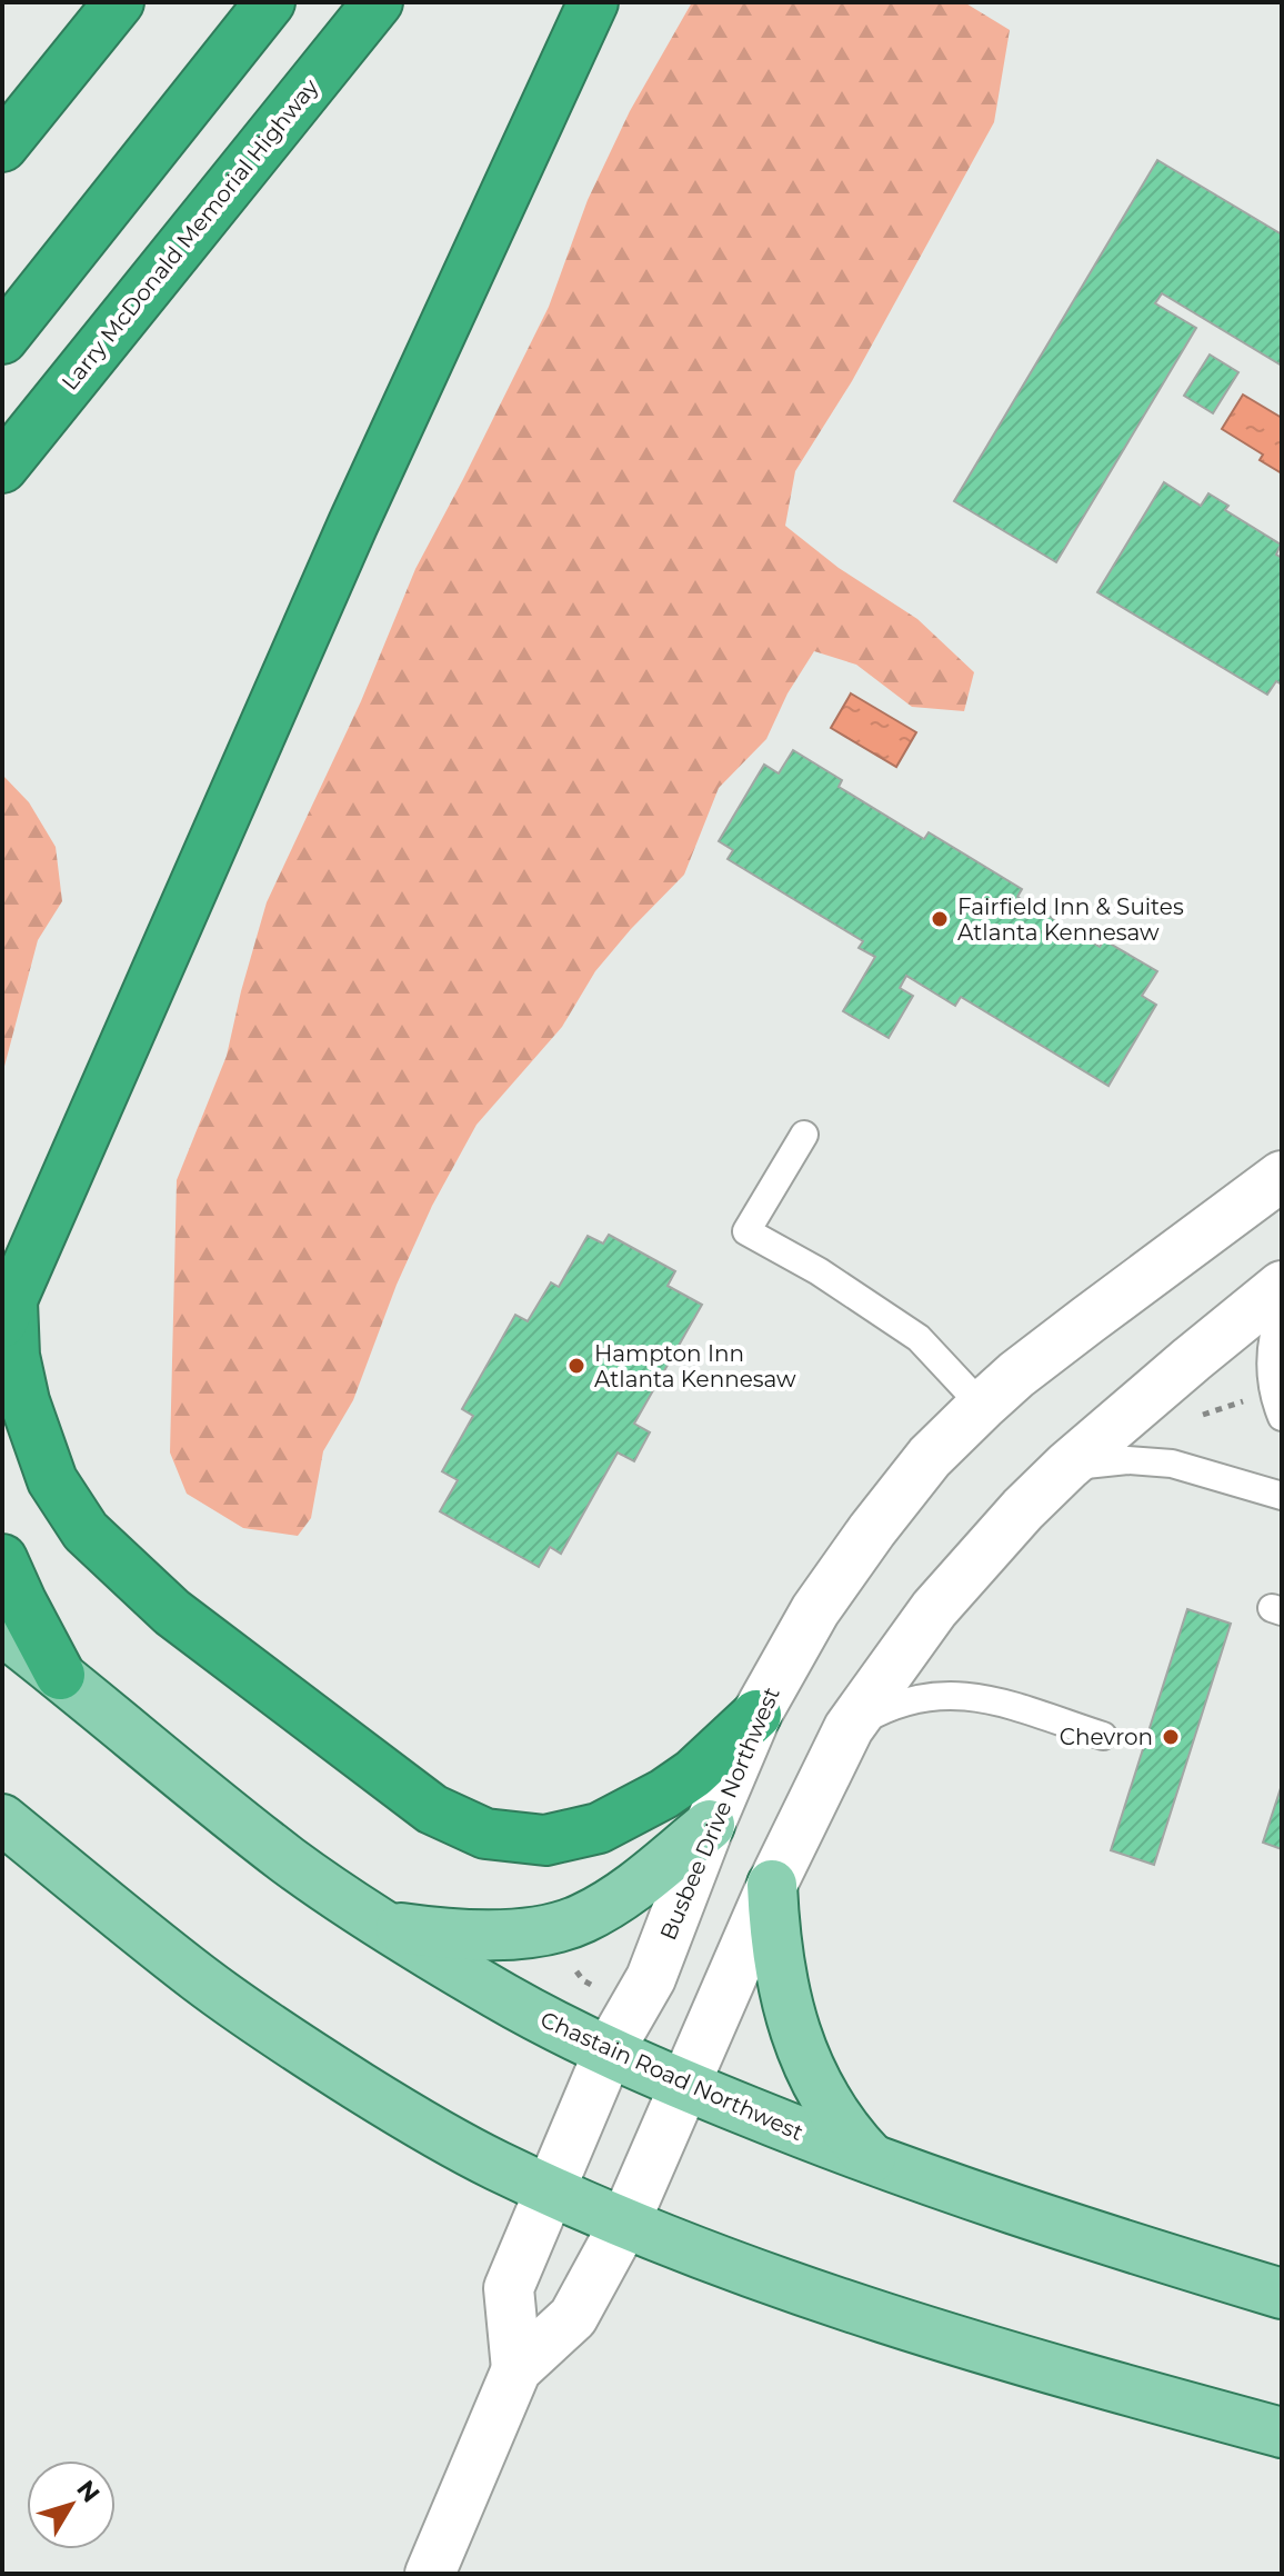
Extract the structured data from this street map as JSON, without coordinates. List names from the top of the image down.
{
  "streets": {
    "highway": ["Larry McDonald Memorial Highway"],
    "main road": ["Chastain Road Northwest"],
    "street": ["Busbee Drive Northwest"]
  },
  "crossings": [
    ["Busbee Drive Northwest", "Chastain Road Northwest"]
  ],
  "places": ["Fairfield Inn & Suites Atlanta Kennesaw", "Hampton Inn Atlanta Kennesaw", "Chevron"],
  "north": "top right"
}
